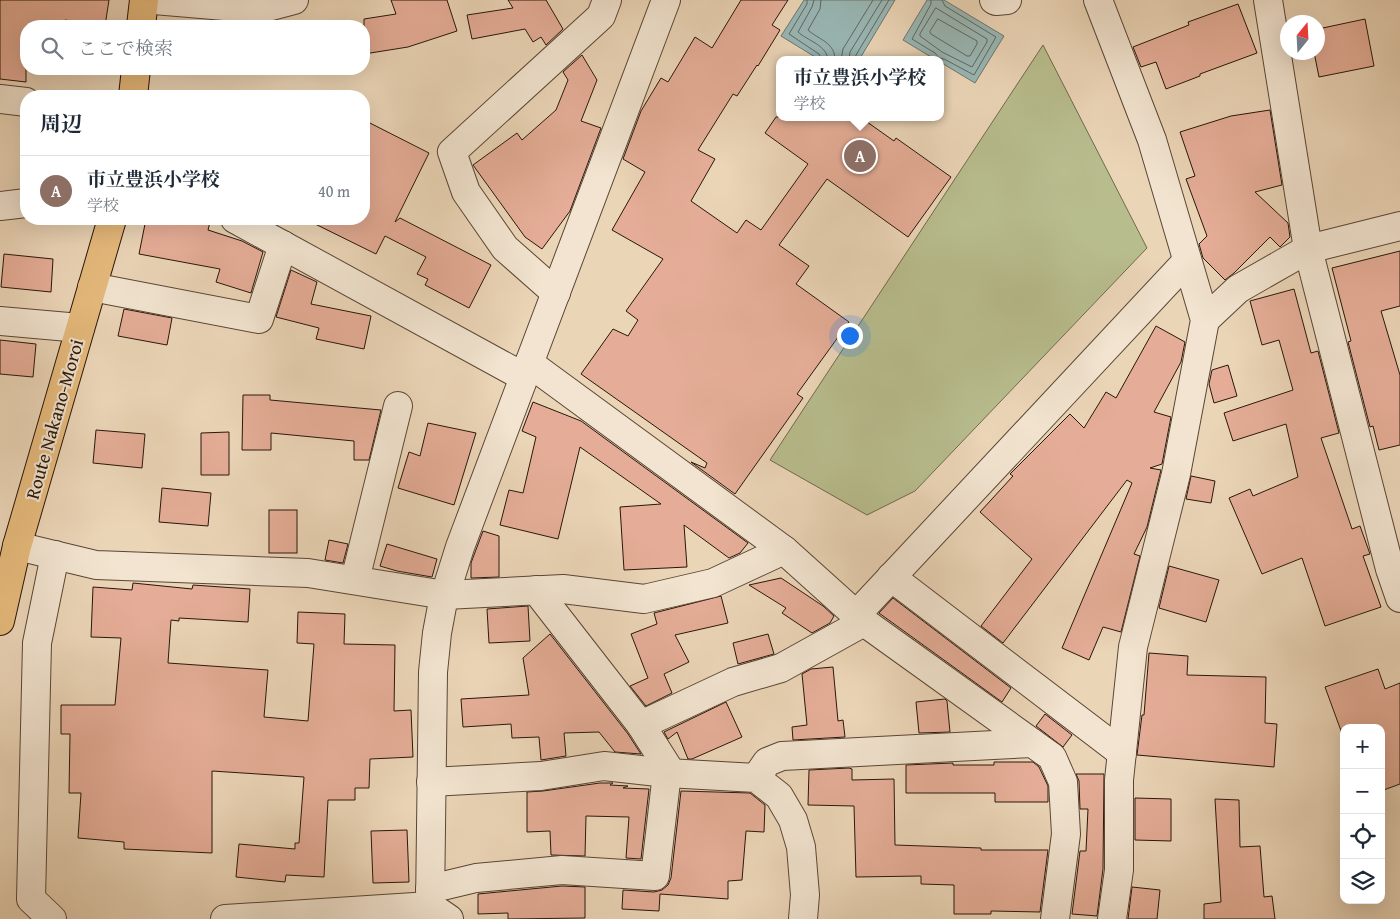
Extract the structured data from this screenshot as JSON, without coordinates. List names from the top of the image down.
{
  "streets": {
    "main road": ["Route Nakano-Moroi"]
  },
  "north": "top",
  "page": {
    "search": "ここで検索",
    "popup": ["市立豊浜小学校", "学校"],
    "heading": "周辺",
    "pins": "A",
    "list": [
      {
        "mark": "A",
        "name": "市立豊浜小学校",
        "note": "学校",
        "value": "40 m"
      }
    ],
    "map_buttons": ["+", "−"]
  }
}
